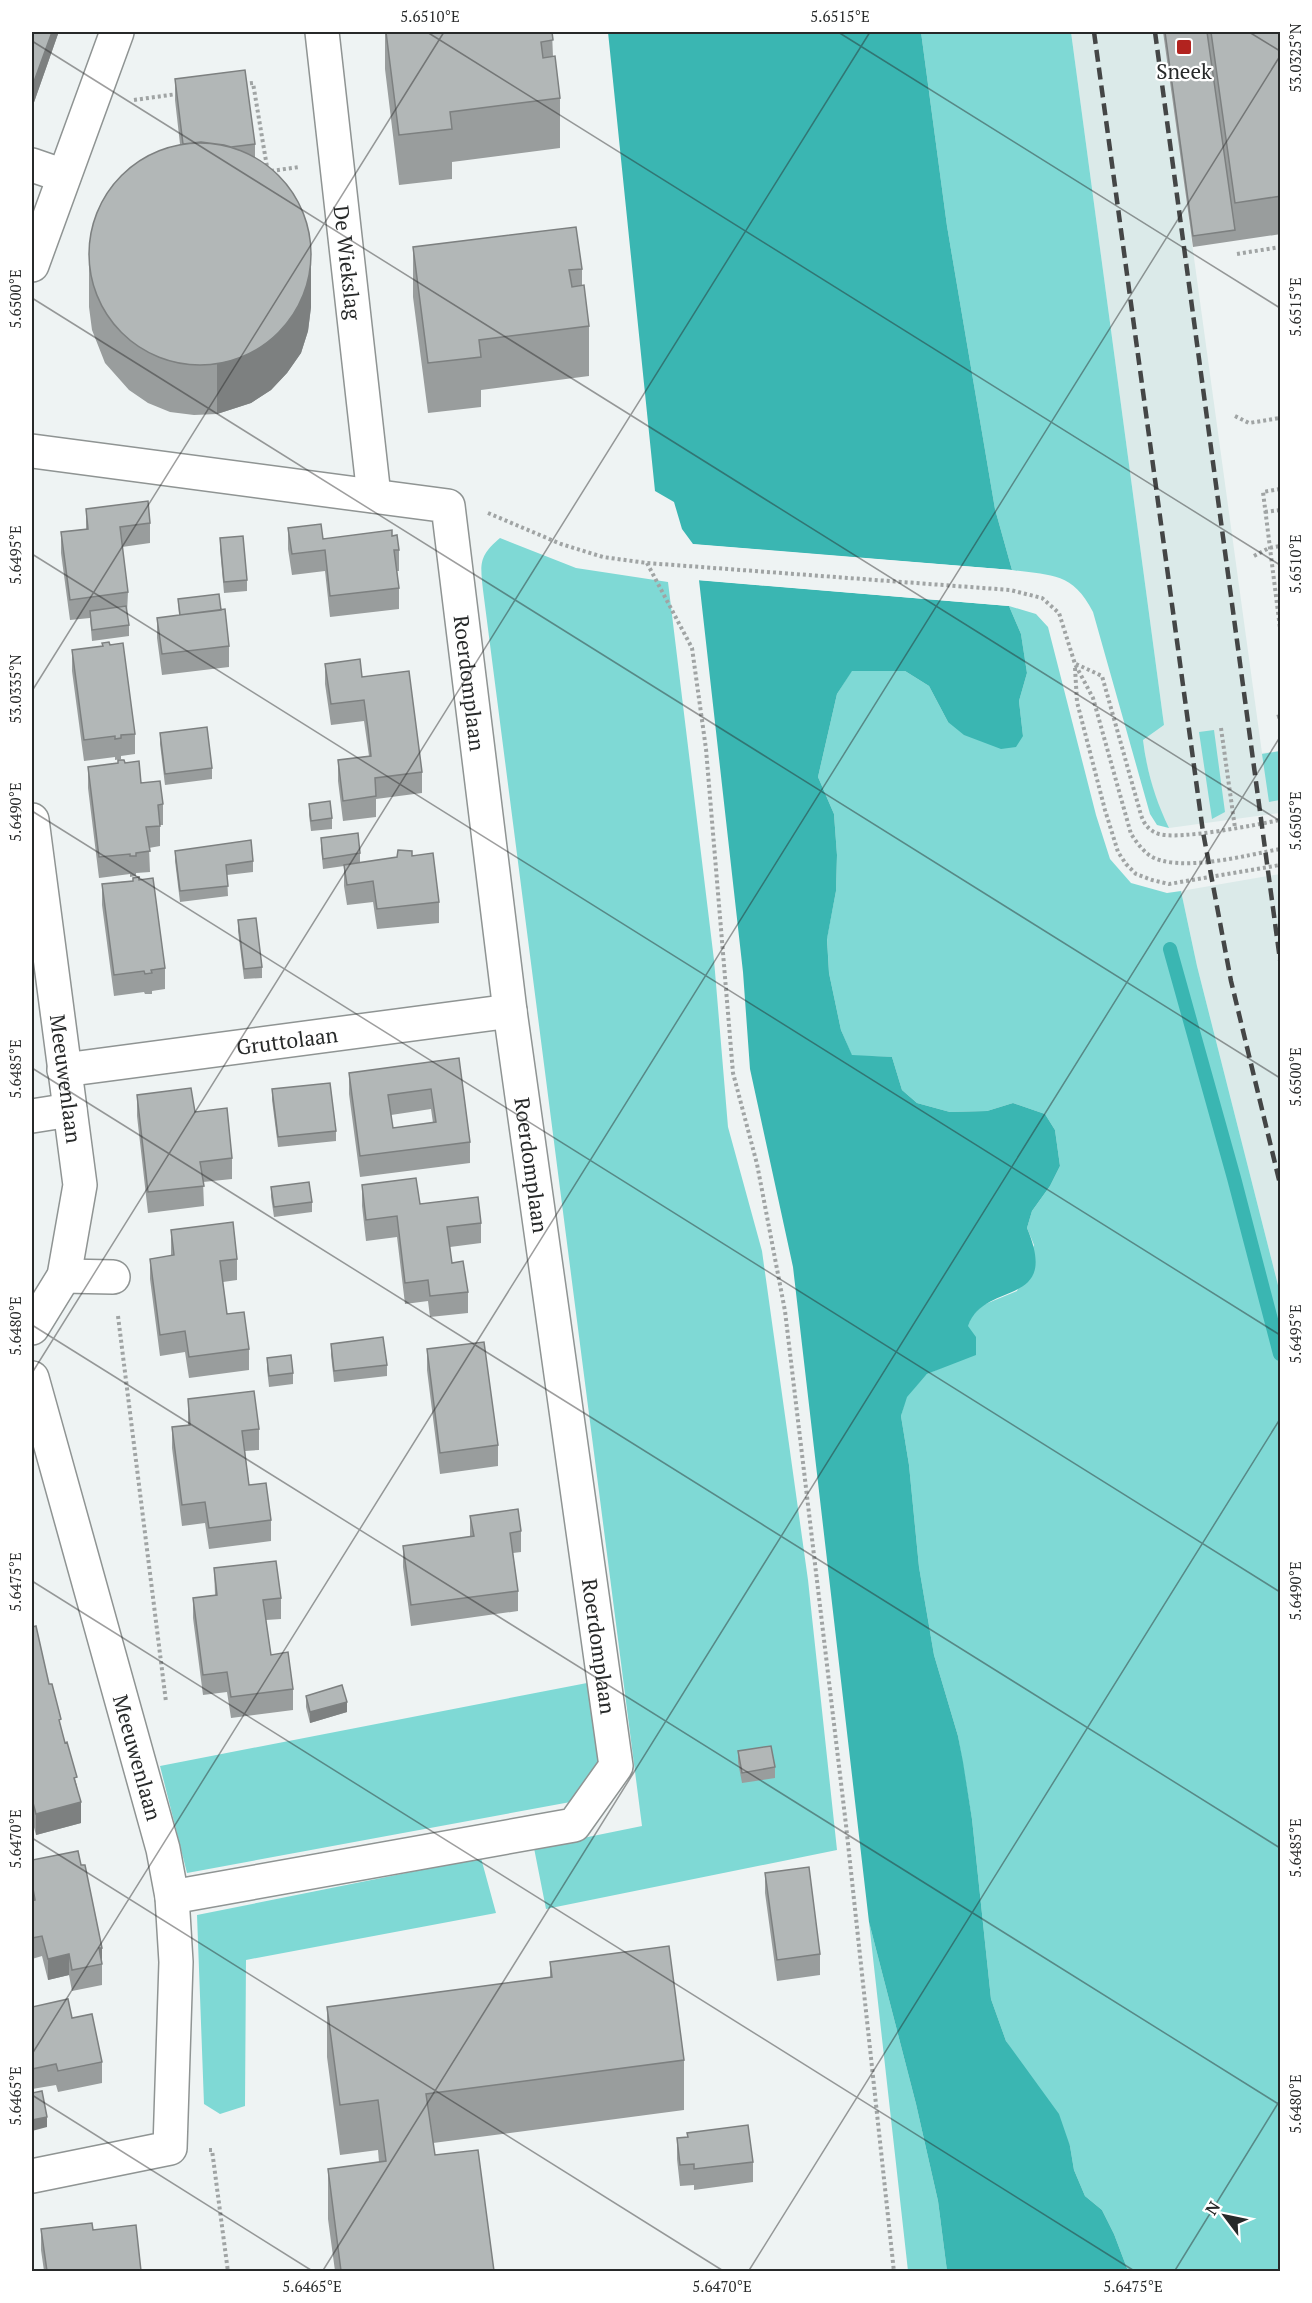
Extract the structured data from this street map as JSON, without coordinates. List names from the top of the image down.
{
  "streets": {
    "street": [
      "De Wiekslag",
      "Roerdomplaan",
      "Gruttolaan",
      "Meeuwenlaan"
    ]
  },
  "crossings": [
    ["Roerdomplaan", "Gruttolaan"],
    ["Roerdomplaan", "Meeuwenlaan"],
    ["Gruttolaan", "Meeuwenlaan"]
  ],
  "places": {
    "transit": ["Sneek"]
  },
  "north": "top left",
  "coordinates": [
    "5.6510°E",
    "5.6515°E",
    "53.0325°N",
    "5.6500°E",
    "5.6495°E",
    "53.0335°N",
    "5.6490°E",
    "5.6505°E",
    "5.6485°E",
    "5.6480°E",
    "5.6475°E",
    "5.6470°E",
    "5.6465°E"
  ]
}
